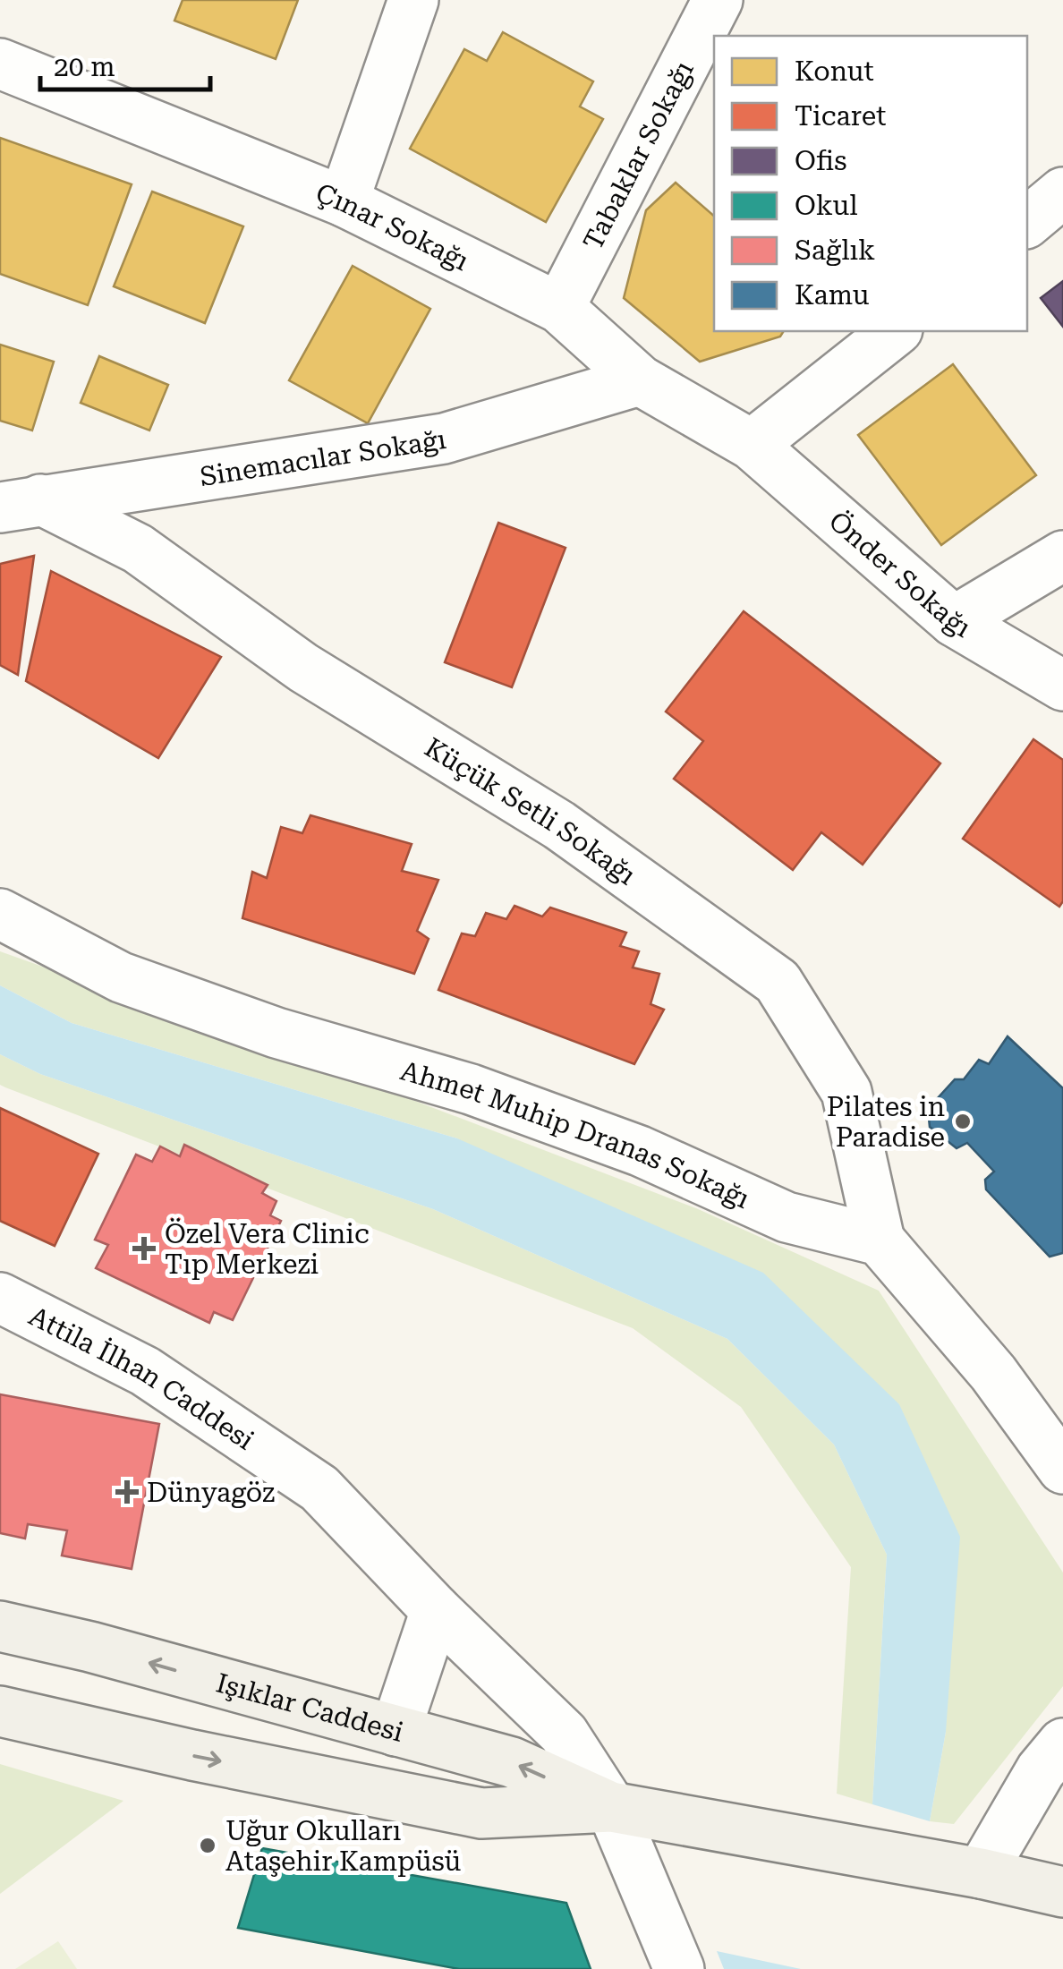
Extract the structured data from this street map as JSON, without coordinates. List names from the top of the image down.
{
  "streets": {
    "street": [
      "Tabaklar Sokağı",
      "Çınar Sokağı",
      "Sinemacılar Sokağı",
      "Önder Sokağı",
      "Küçük Setli Sokağı",
      "Ahmet Muhip Dranas Sokağı",
      "Attila İlhan Caddesi",
      "Işıklar Caddesi"
    ]
  },
  "crossings": [
    ["Tabaklar Sokağı", "Çınar Sokağı"],
    ["Çınar Sokağı", "Sinemacılar Sokağı"],
    ["Çınar Sokağı", "Önder Sokağı"],
    ["Sinemacılar Sokağı", "Küçük Setli Sokağı"],
    ["Küçük Setli Sokağı", "Ahmet Muhip Dranas Sokağı"],
    ["Attila İlhan Caddesi", "Işıklar Caddesi"]
  ],
  "places": {
    "other": ["Pilates in Paradise", "Uğur Okulları Ataşehir Kampüsü"],
    "health": ["Özel Vera Clinic Tıp Merkezi", "Dünyagöz"]
  },
  "legend": [
    "Konut",
    "Ticaret",
    "Ofis",
    "Okul",
    "Sağlık",
    "Kamu"
  ],
  "scale_bar": "20 m"
}
